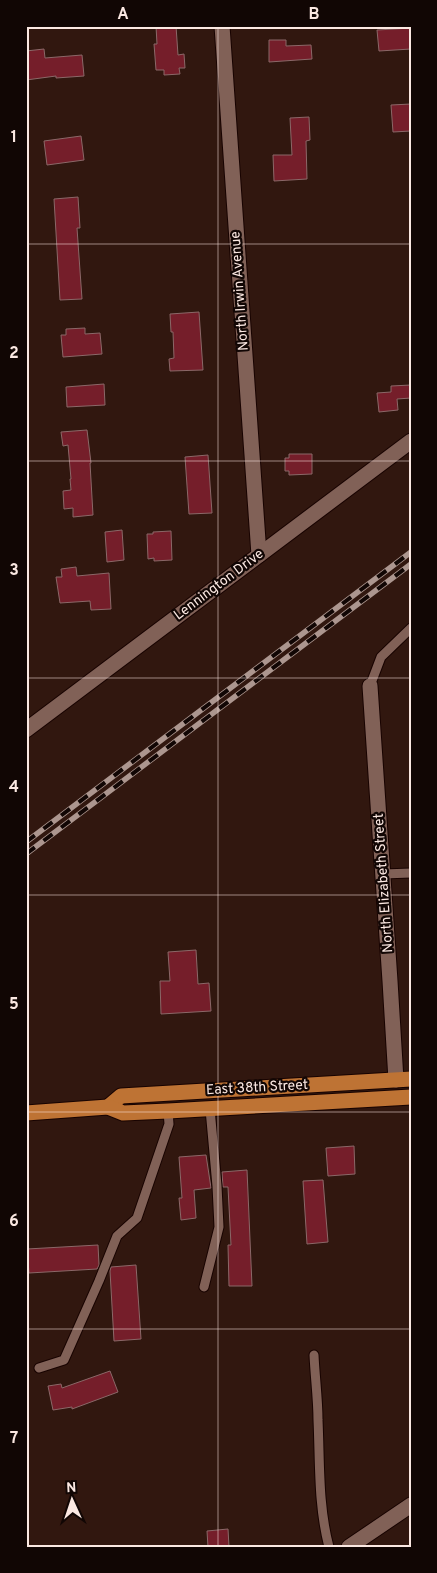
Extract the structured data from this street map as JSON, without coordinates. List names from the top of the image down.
{
  "streets": {
    "main road": ["East 38th Street"],
    "street": ["North Irwin Avenue", "Lennington Drive", "North Elizabeth Street"]
  },
  "crossings": [
    ["North Irwin Avenue", "Lennington Drive"],
    ["North Elizabeth Street", "East 38th Street"]
  ],
  "north": "top",
  "grid": {
    "columns": ["A", "B"],
    "rows": [
      "1",
      "2",
      "3",
      "4",
      "5",
      "6",
      "7"
    ]
  }
}
